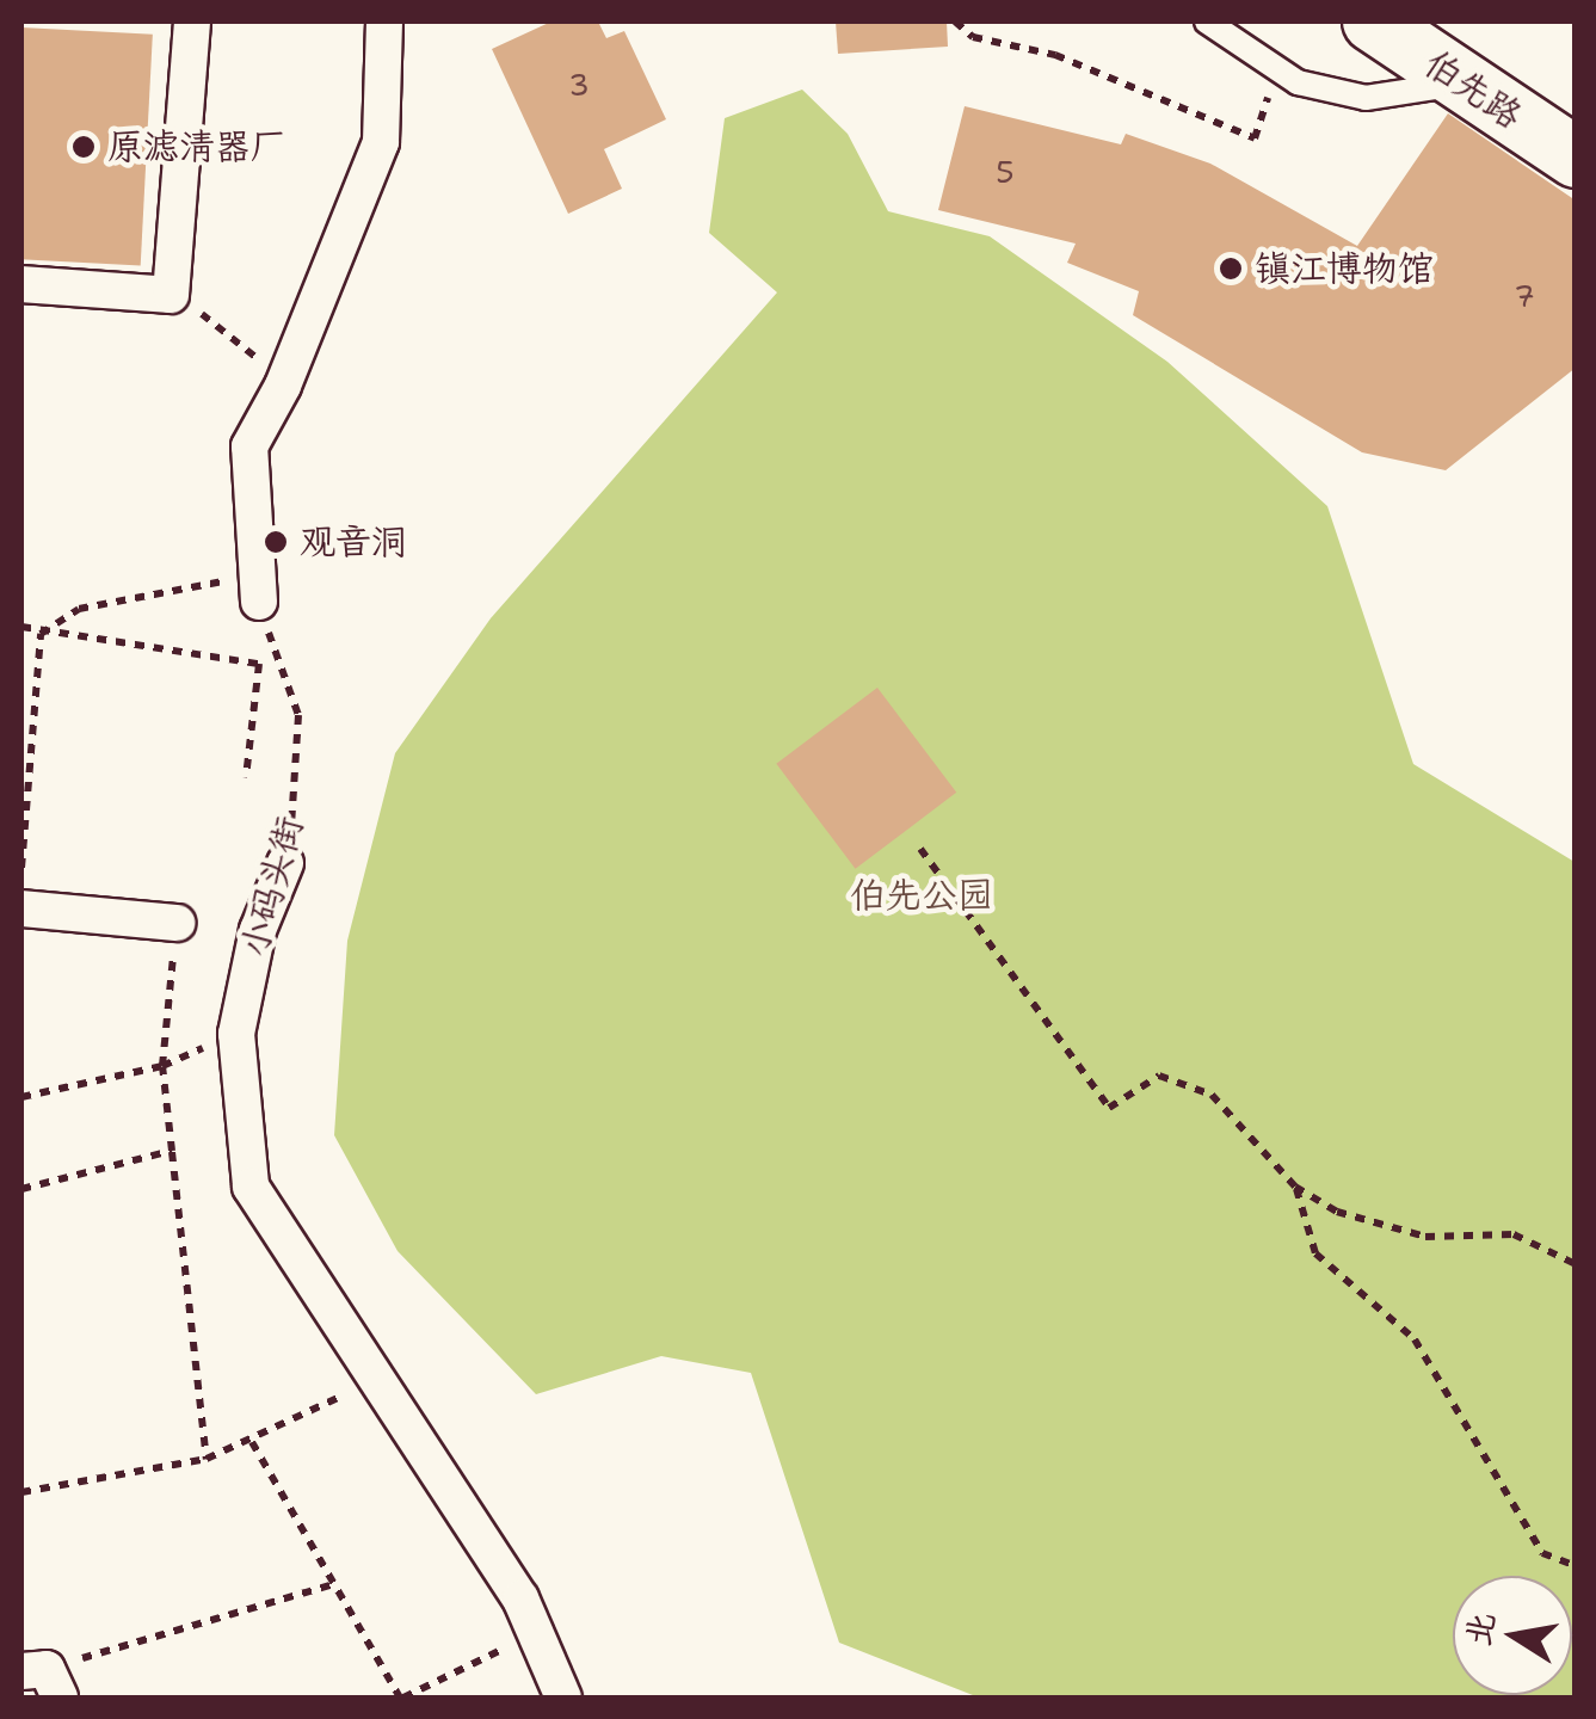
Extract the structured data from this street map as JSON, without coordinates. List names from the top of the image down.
{
  "streets": {
    "street": ["伯先路", "小码头街"]
  },
  "parks": ["伯先公园"],
  "places": ["原滤清器厂", "镇江博物馆", "观音洞"],
  "house_numbers": ["3", "5", "7"],
  "north": "left"
}
